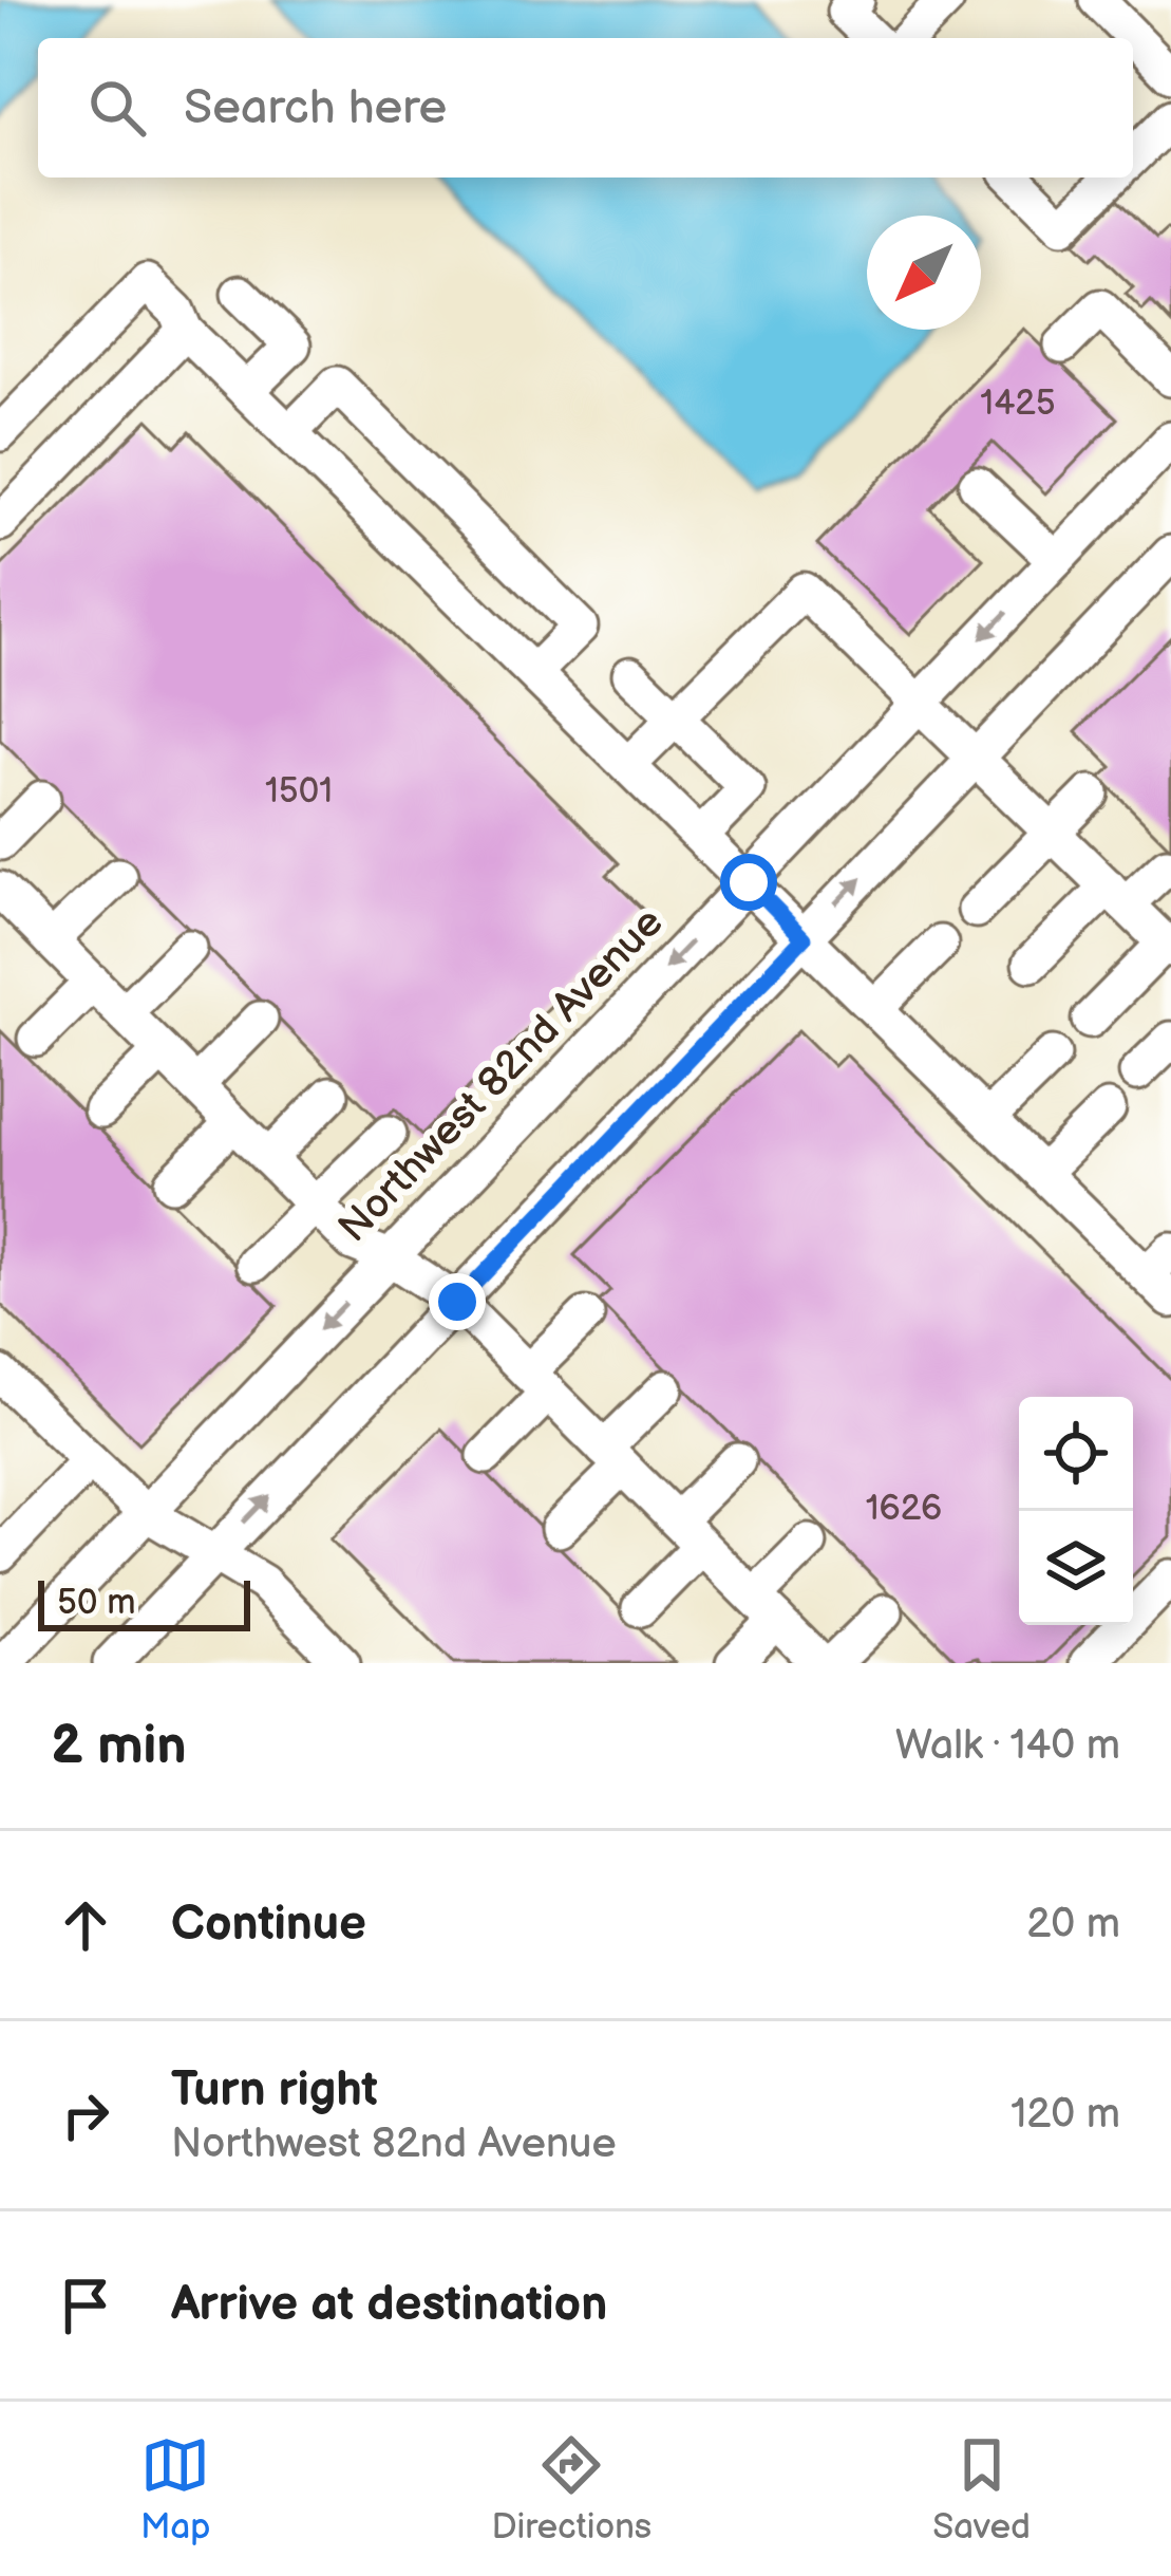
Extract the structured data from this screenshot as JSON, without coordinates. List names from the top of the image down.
{
  "streets": {
    "street": ["Northwest 82nd Avenue"]
  },
  "house_numbers": ["1425", "1501", "1626"],
  "scale_bar": "50 m",
  "north": "bottom left",
  "page": {
    "search": "Search here",
    "scale": "50 m",
    "heading": ["2 min", "Walk · 140 m"],
    "list": [
      ["Continue", "20 m"],
      ["Turn right", "Northwest 82nd Avenue", "120 m"],
      "Arrive at destination"
    ],
    "nav": ["Map", "Directions", "Saved"]
  }
}
